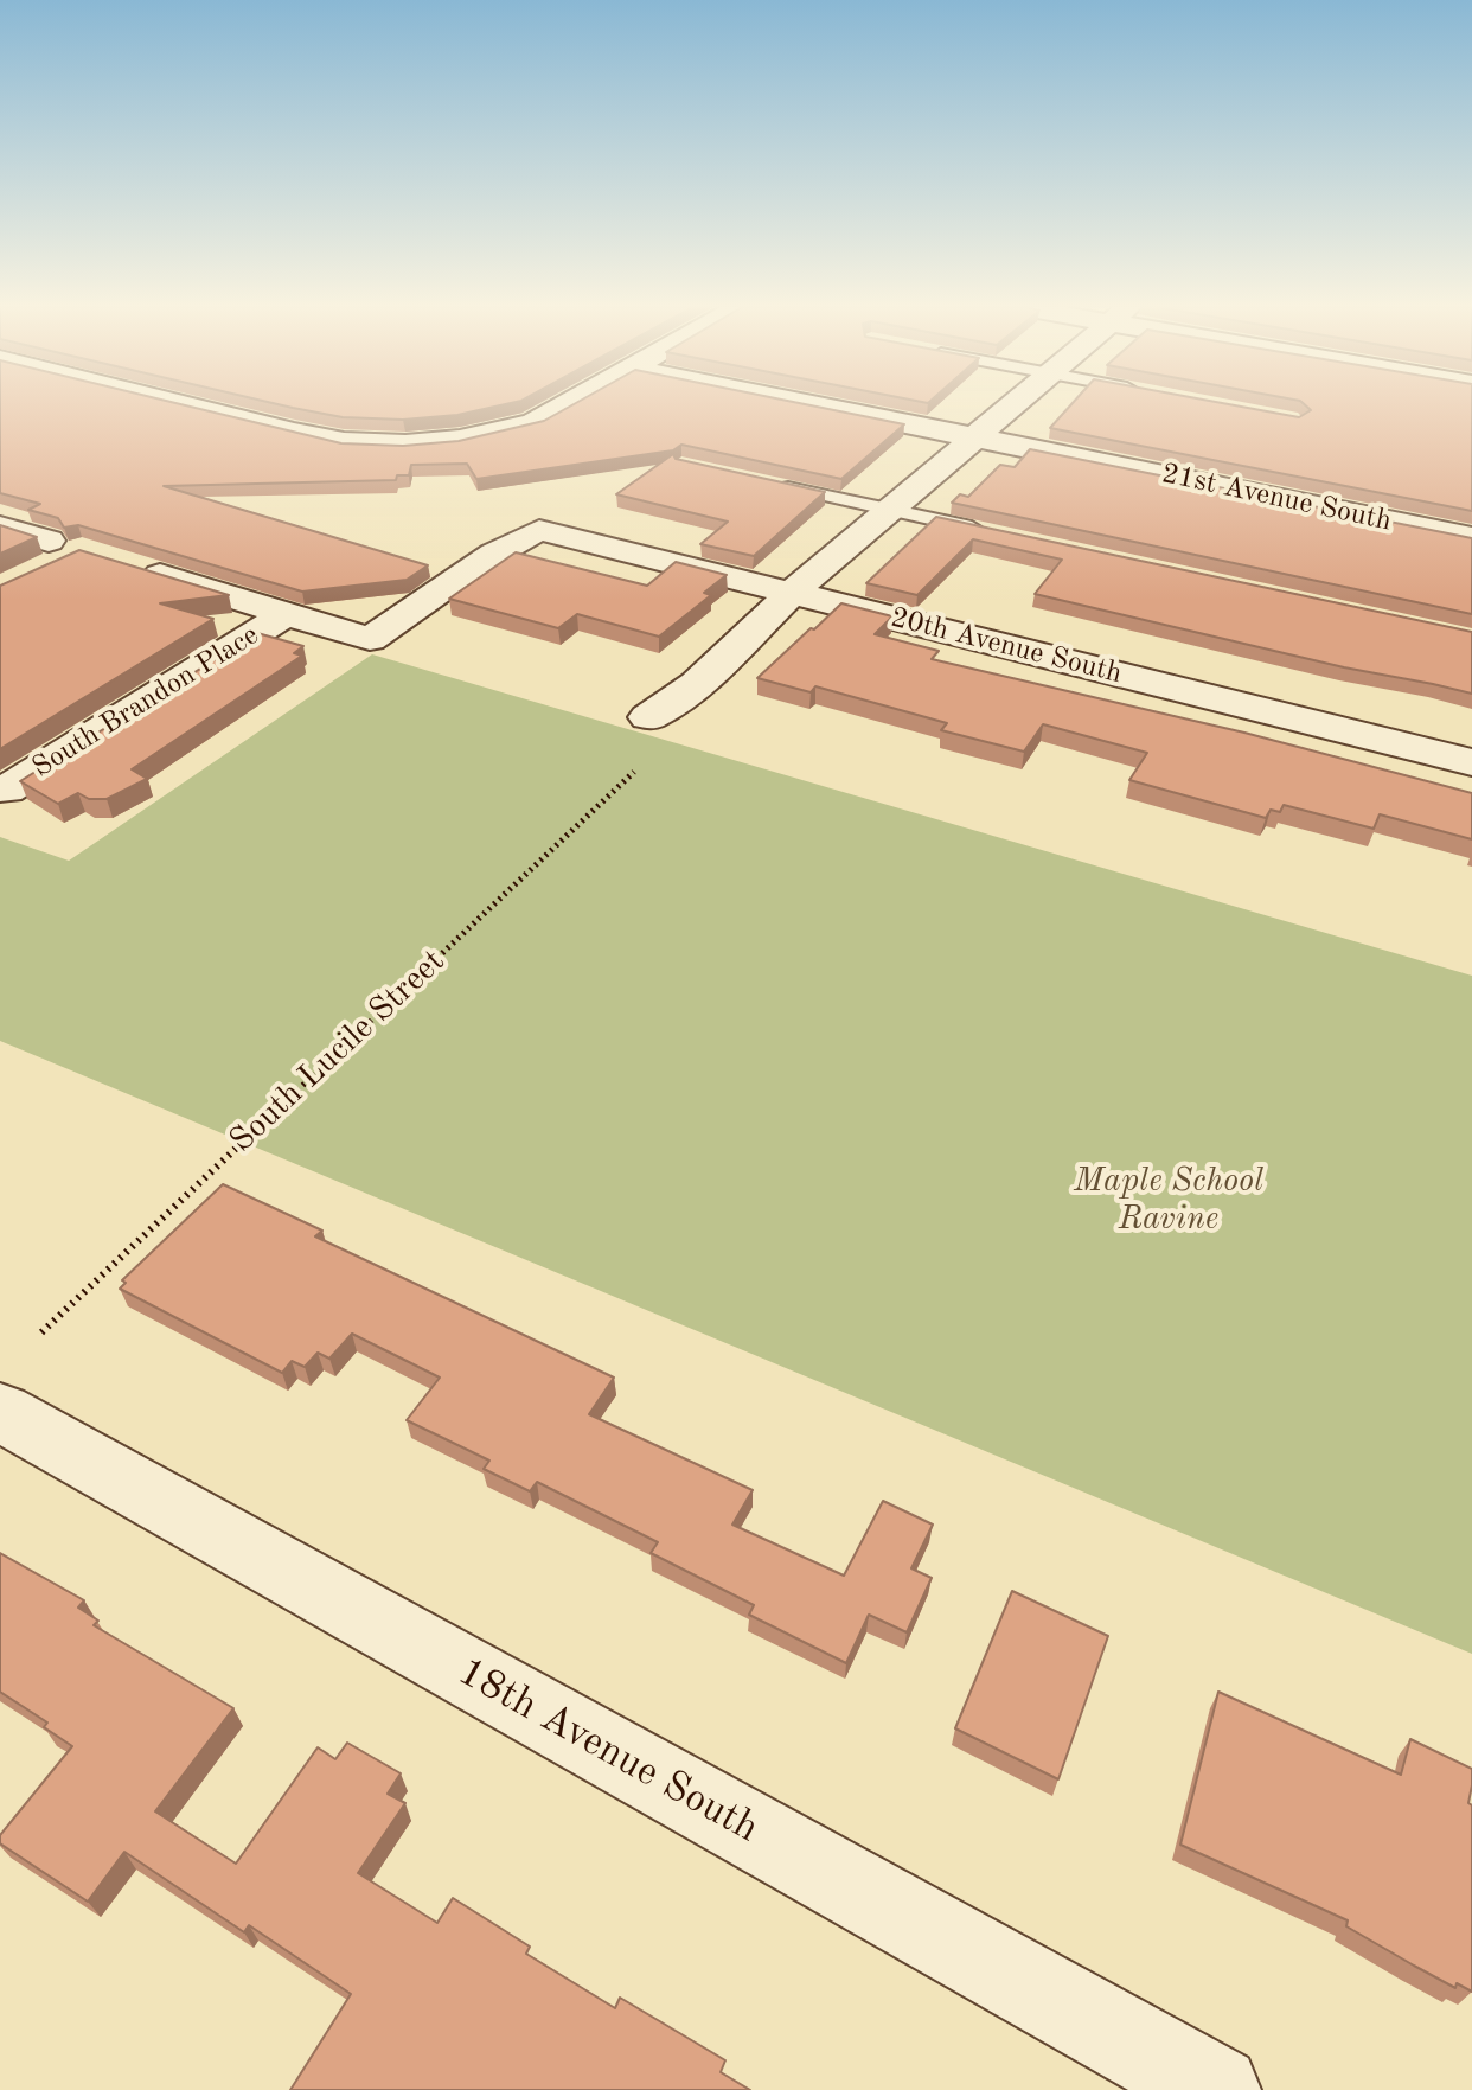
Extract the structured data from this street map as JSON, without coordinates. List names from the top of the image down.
{
  "streets": {
    "street": [
      "21st Avenue South",
      "20th Avenue South",
      "South Brandon Place",
      "18th Avenue South"
    ],
    "path": ["South Lucile Street"]
  },
  "crossings": [
    ["20th Avenue South", "South Brandon Place"]
  ],
  "parks": ["Maple School Ravine"]
}
